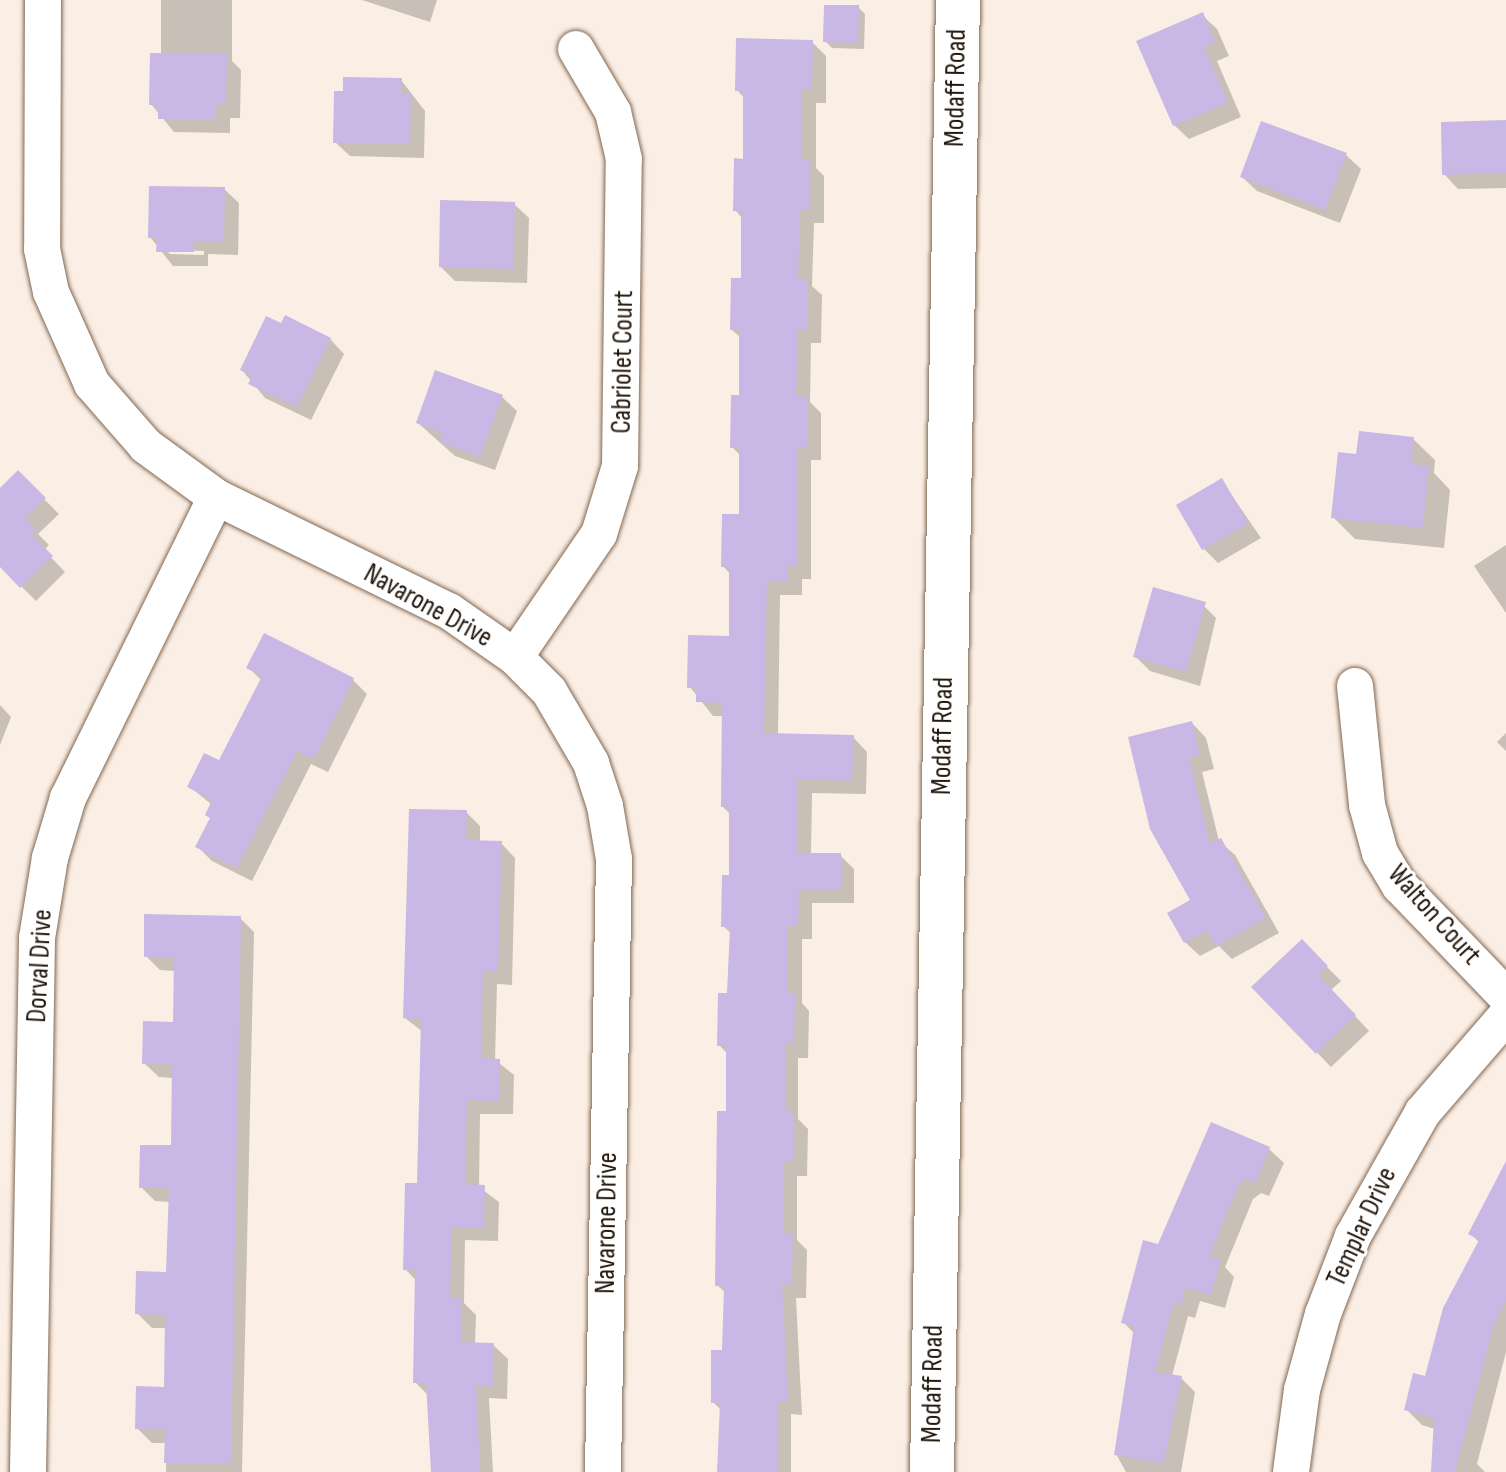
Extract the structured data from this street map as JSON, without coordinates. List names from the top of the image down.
{
  "streets": {
    "street": [
      "Modaff Road",
      "Cabriolet Court",
      "Navarone Drive",
      "Walton Court",
      "Dorval Drive",
      "Templar Drive"
    ]
  },
  "crossings": [
    ["Cabriolet Court", "Navarone Drive"],
    ["Navarone Drive", "Dorval Drive"]
  ]
}
